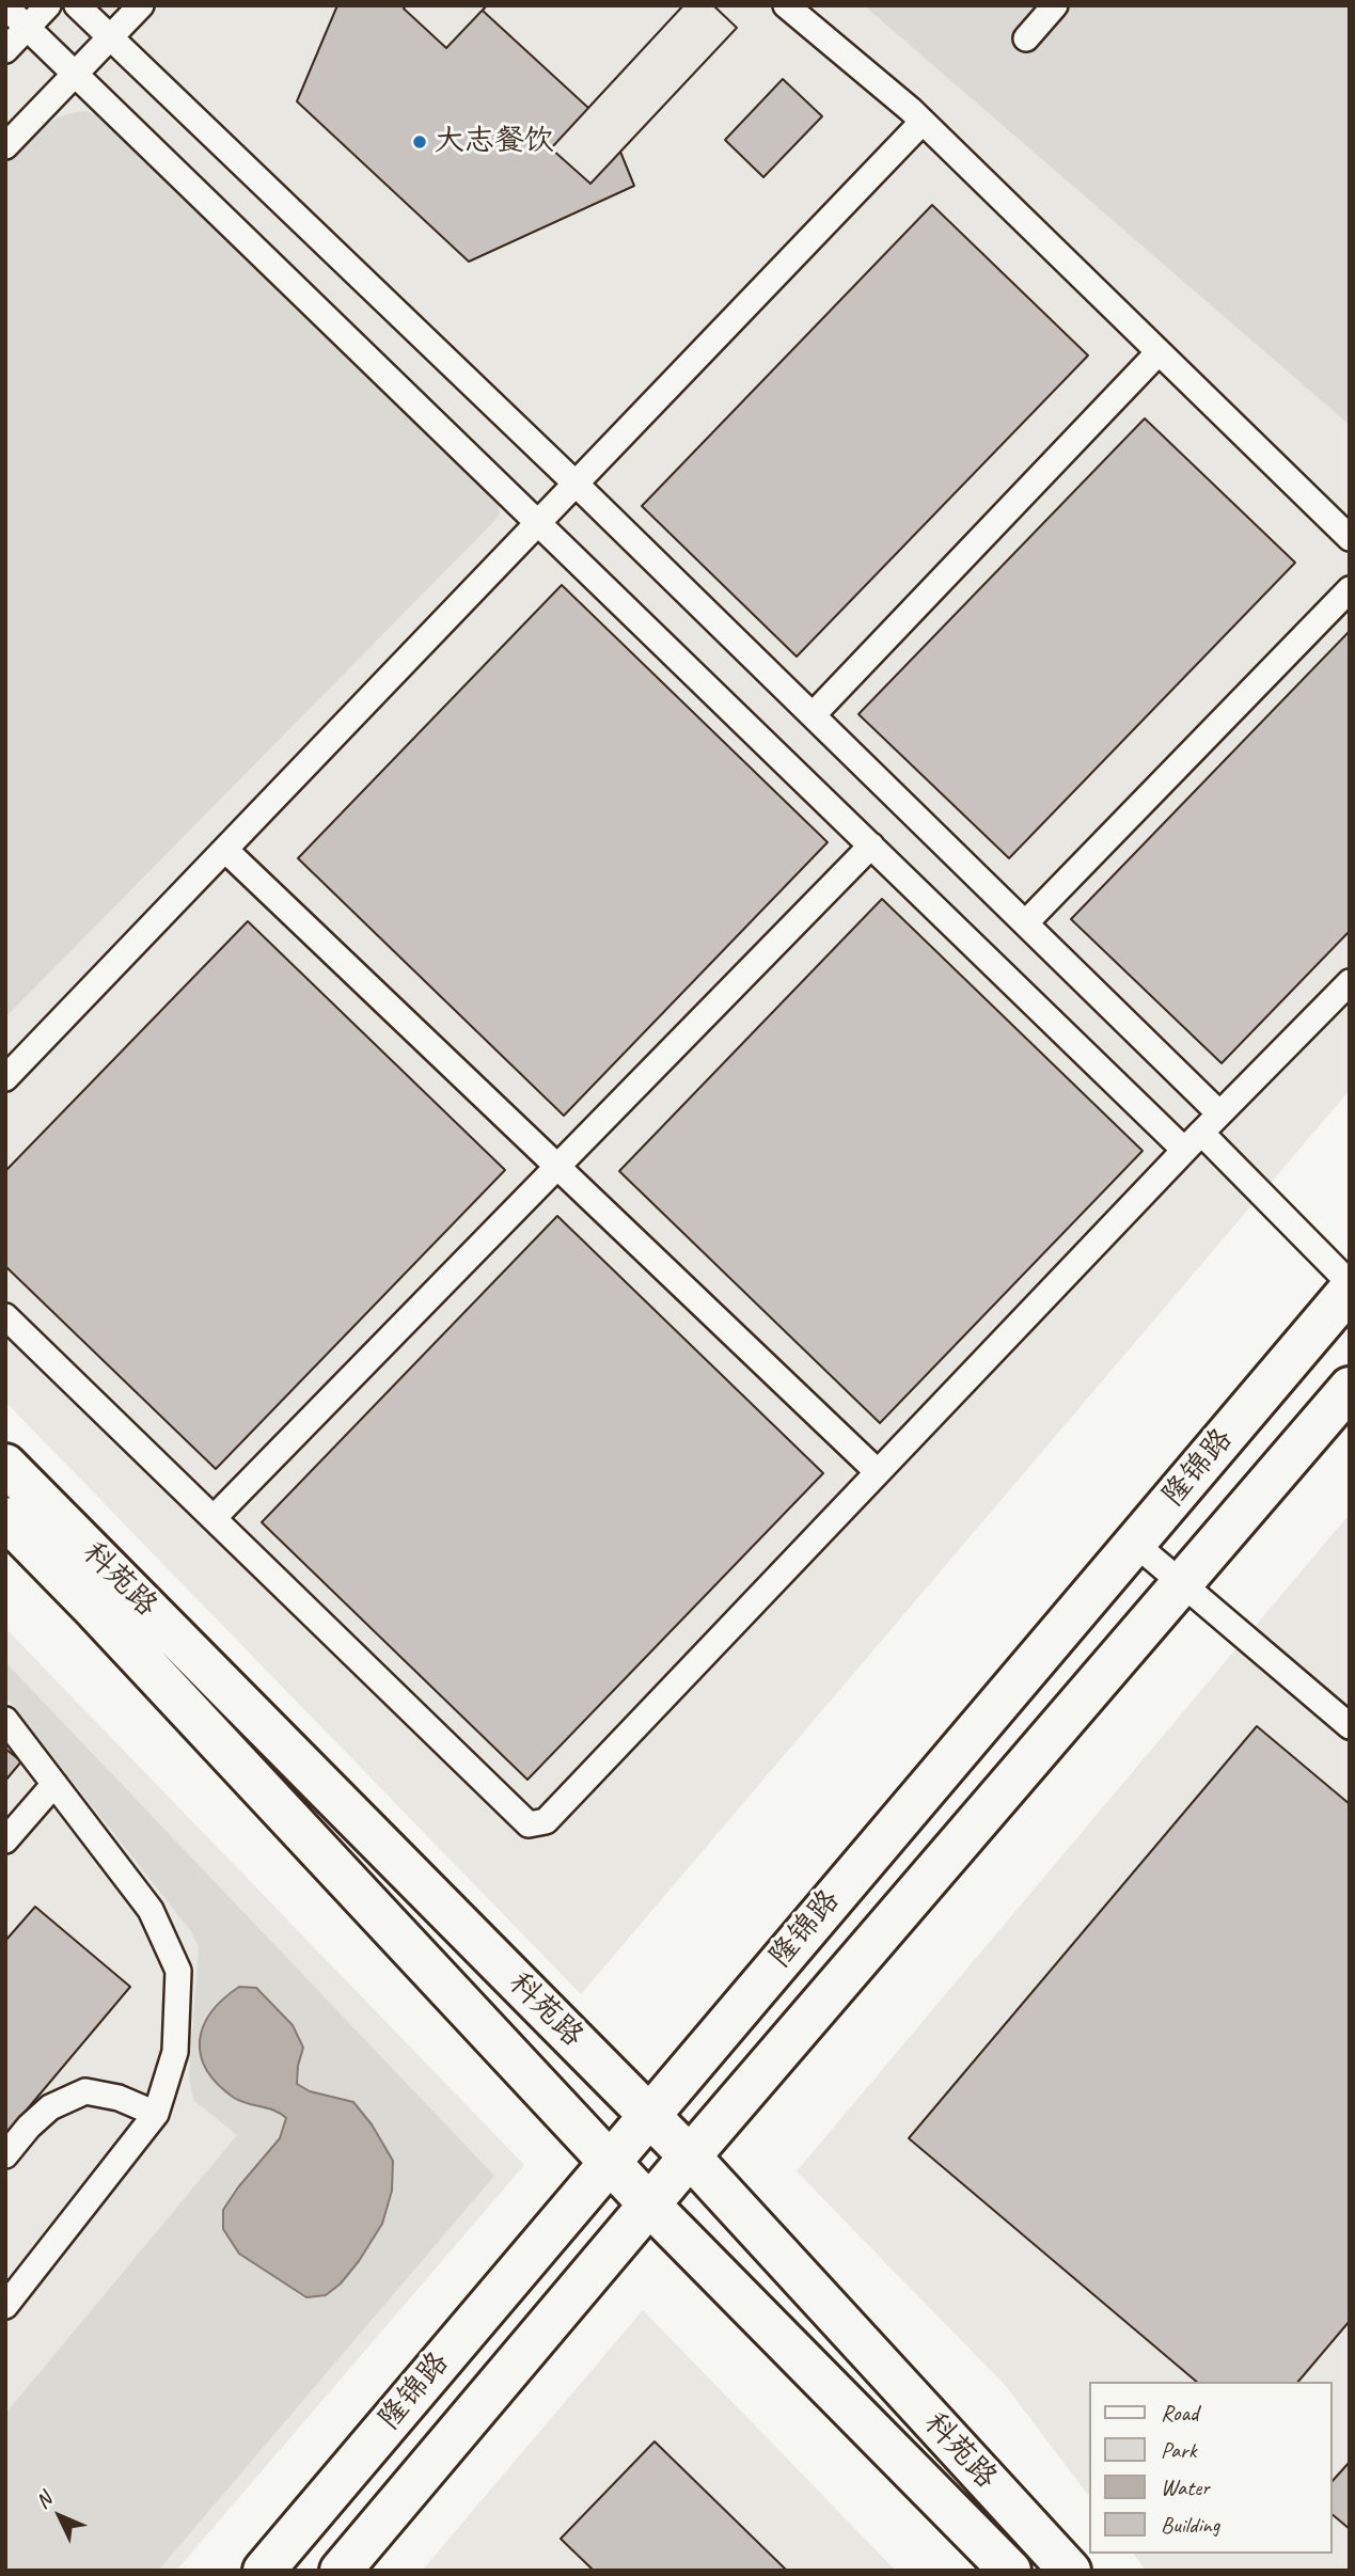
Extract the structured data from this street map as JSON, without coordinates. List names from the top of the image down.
{
  "streets": {
    "main road": ["隆锦路", "科苑路"]
  },
  "crossings": [
    ["隆锦路", "科苑路"]
  ],
  "places": ["大志餐饮"],
  "legend": [
    "Road",
    "Park",
    "Water",
    "Building"
  ],
  "north": "top left"
}
